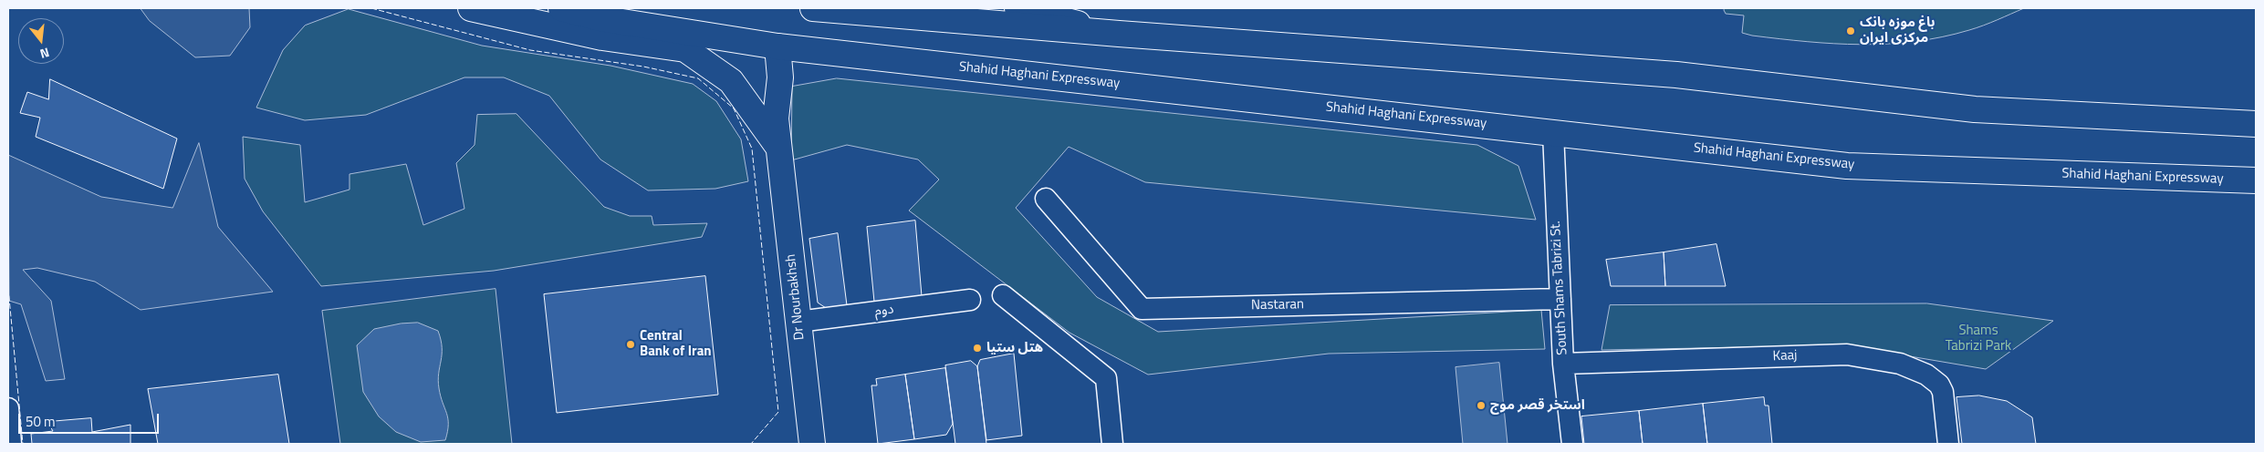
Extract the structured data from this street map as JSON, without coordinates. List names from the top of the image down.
{
  "streets": {
    "main road": ["Shahid Haghani Expressway", "Dr Nourbakhsh"],
    "street": [
      "South Shams Tabrizi St.",
      "Nastaran",
      "دوم",
      "Kaaj"
    ]
  },
  "crossings": [
    ["Shahid Haghani Expressway", "South Shams Tabrizi St."],
    ["Shahid Haghani Expressway", "Dr Nourbakhsh"],
    ["South Shams Tabrizi St.", "Nastaran"],
    ["South Shams Tabrizi St.", "Kaaj"],
    ["Dr Nourbakhsh", "دوم"]
  ],
  "parks": ["Shams Tabrizi Park"],
  "places": [
    "باغ موزه بانک مرکزی ایران",
    "Central Bank of Iran",
    "هتل ستیا",
    "استخر قصر موج"
  ],
  "scale_bar": "50 m",
  "north": "bottom"
}
